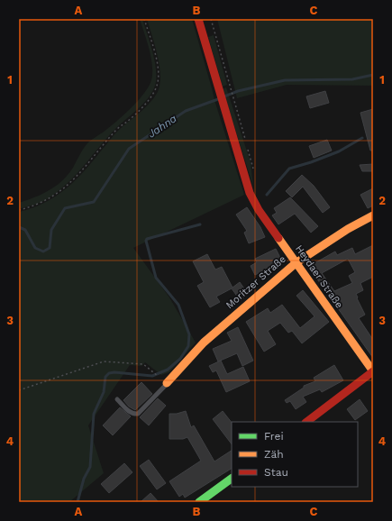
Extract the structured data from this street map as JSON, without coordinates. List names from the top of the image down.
{
  "streets": {
    "main road": ["Heydaer Straße", "Moritzer Straße"]
  },
  "crossings": [
    ["Heydaer Straße", "Moritzer Straße"]
  ],
  "water": ["Jahna"],
  "legend": ["Frei", "Zäh", "Stau"],
  "grid": {
    "columns": ["A", "B", "C"],
    "rows": [
      "1",
      "2",
      "3",
      "4"
    ]
  }
}
